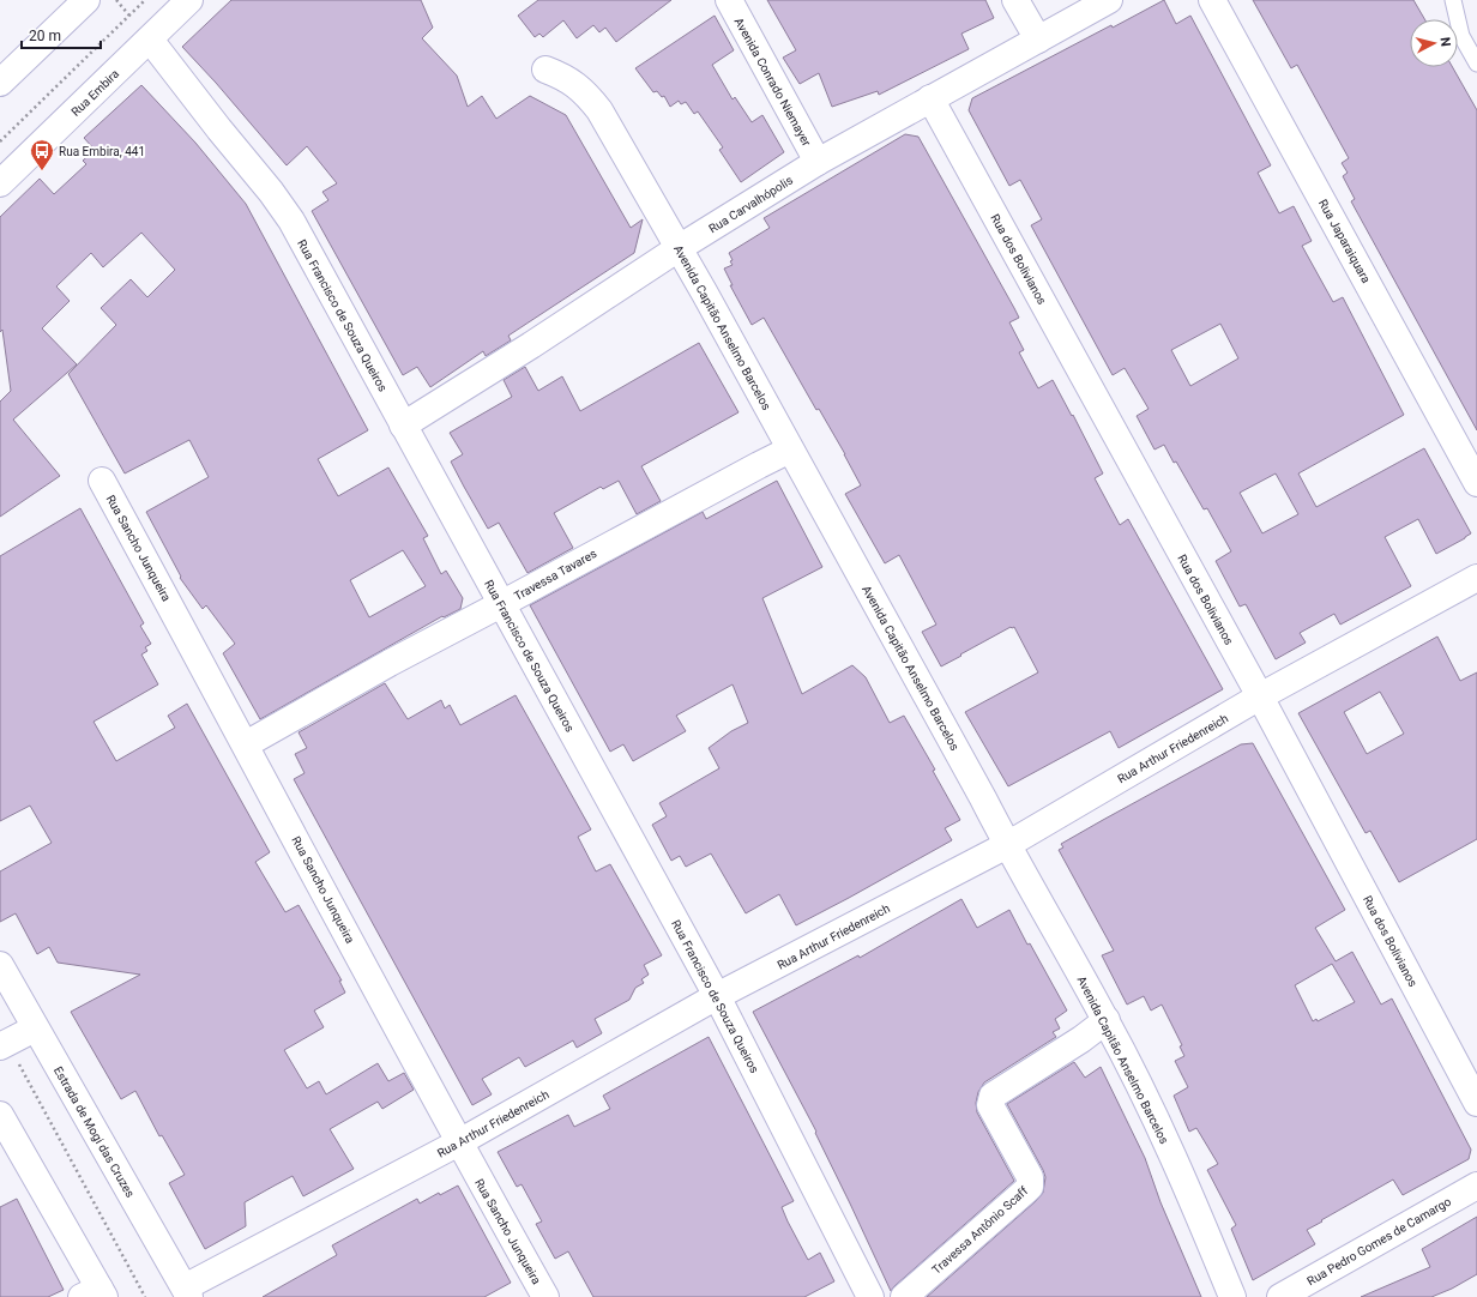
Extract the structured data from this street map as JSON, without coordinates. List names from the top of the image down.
{
  "streets": {
    "street": [
      "Avenida Conrado Niemayer",
      "Rua Embira",
      "Rua Carvalhópolis",
      "Rua Japaraiquara",
      "Rua dos Bolivianos",
      "Rua Francisco de Souza Queiros",
      "Avenida Capitão Anselmo Barcelos",
      "Rua Sancho Junqueira",
      "Travessa Tavares",
      "Rua Arthur Friedenreich",
      "Estrada de Mogi das Cruzes",
      "Travessa Antônio Scaff",
      "Rua Pedro Gomes de Camargo"
    ]
  },
  "crossings": [
    ["Avenida Conrado Niemayer", "Rua Carvalhópolis"],
    ["Rua Embira", "Rua Francisco de Souza Queiros"],
    ["Rua Carvalhópolis", "Rua dos Bolivianos"],
    ["Rua Carvalhópolis", "Rua Francisco de Souza Queiros"],
    ["Rua Carvalhópolis", "Avenida Capitão Anselmo Barcelos"],
    ["Rua dos Bolivianos", "Rua Arthur Friedenreich"],
    ["Rua Francisco de Souza Queiros", "Travessa Tavares"],
    ["Rua Francisco de Souza Queiros", "Rua Arthur Friedenreich"],
    ["Avenida Capitão Anselmo Barcelos", "Travessa Tavares"],
    ["Avenida Capitão Anselmo Barcelos", "Rua Arthur Friedenreich"],
    ["Avenida Capitão Anselmo Barcelos", "Travessa Antônio Scaff"],
    ["Rua Sancho Junqueira", "Travessa Tavares"],
    ["Rua Sancho Junqueira", "Rua Arthur Friedenreich"],
    ["Rua Arthur Friedenreich", "Estrada de Mogi das Cruzes"]
  ],
  "places": {
    "bus stop": ["Rua Embira, 441"]
  },
  "scale_bar": "20 m",
  "north": "right"
}
